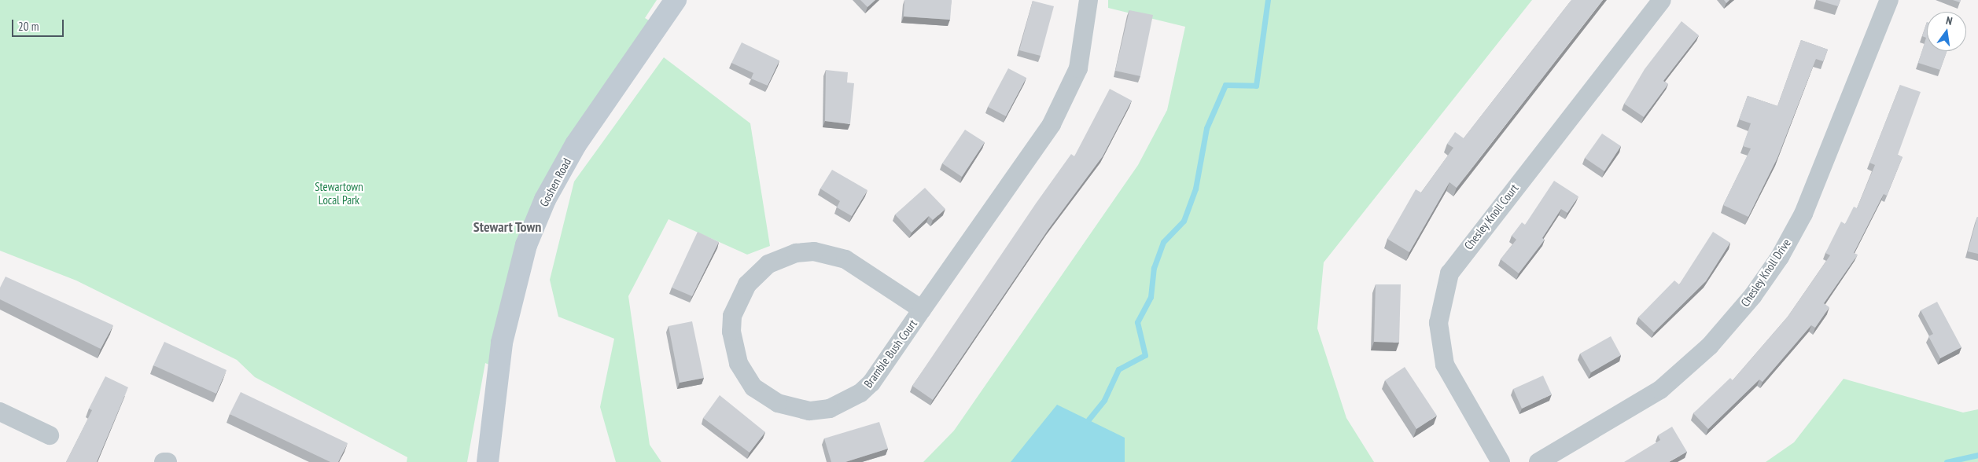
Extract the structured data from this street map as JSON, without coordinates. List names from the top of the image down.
{
  "streets": {
    "street": [
      "Goshen Road",
      "Chesley Knoll Court",
      "Chesley Knoll Drive",
      "Bramble Bush Court"
    ]
  },
  "districts": ["Stewart Town"],
  "parks": ["Stewartown Local Park"],
  "scale_bar": "20 m",
  "north": "top"
}
